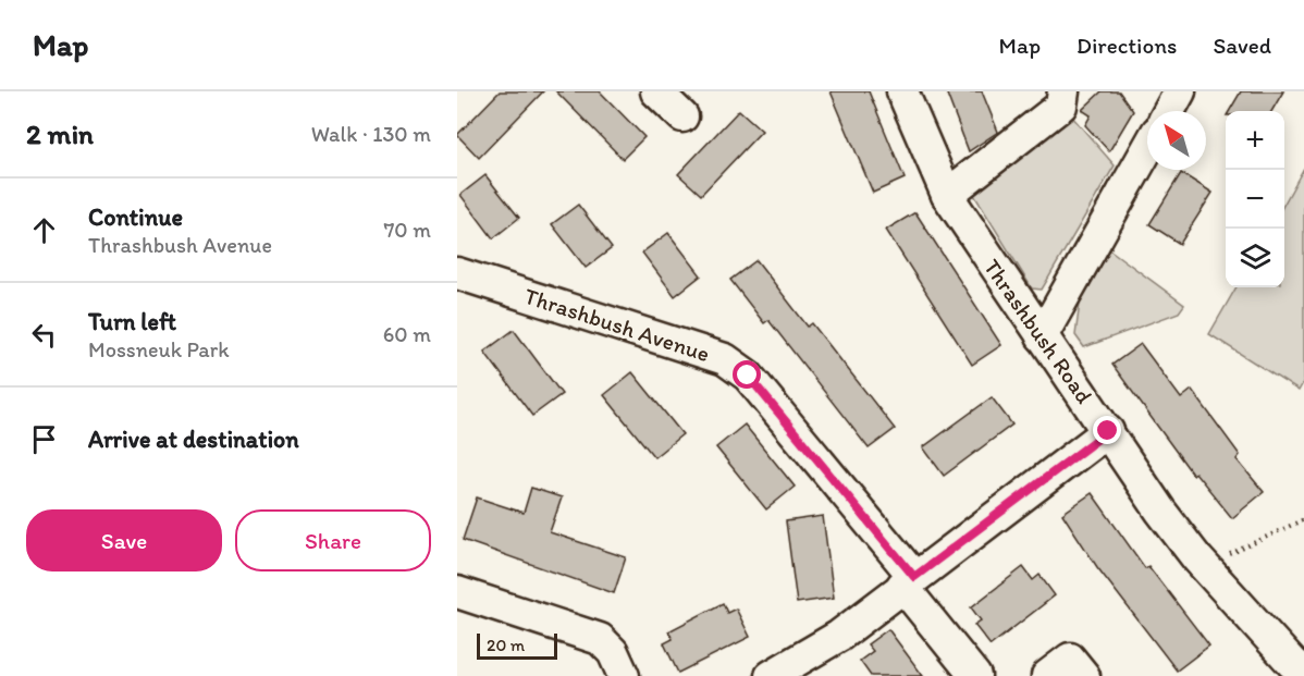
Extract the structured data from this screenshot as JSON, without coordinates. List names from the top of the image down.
{
  "streets": {
    "street": ["Thrashbush Avenue", "Thrashbush Road"]
  },
  "scale_bar": "20 m",
  "north": "top left",
  "page": {
    "header": "Map",
    "nav": ["Map", "Directions", "Saved"],
    "heading": ["2 min", "Walk · 130 m"],
    "map_buttons": ["+", "−"],
    "list": [
      ["Continue", "Thrashbush Avenue", "70 m"],
      ["Turn left", "Mossneuk Park", "60 m"],
      "Arrive at destination"
    ],
    "buttons": ["Save", "Share"],
    "scale": "20 m"
  }
}
